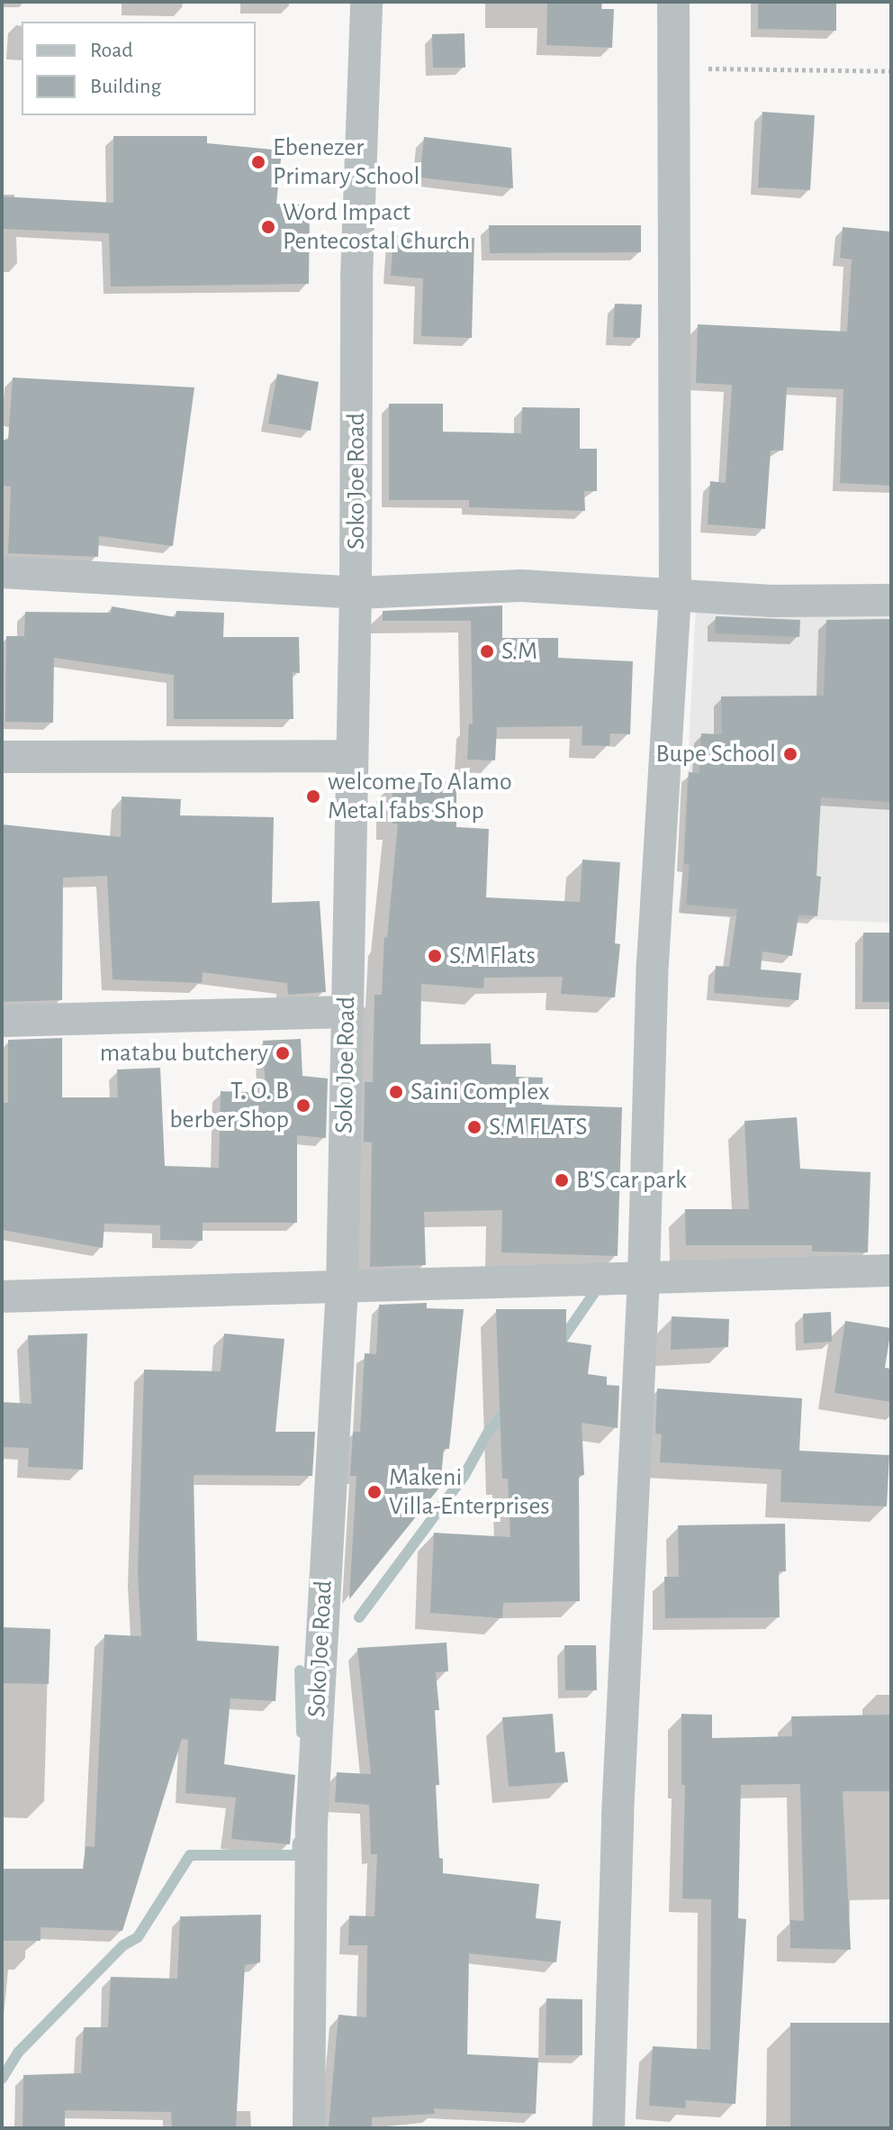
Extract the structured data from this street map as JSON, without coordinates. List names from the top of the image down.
{
  "streets": {
    "street": ["Soko Joe Road"]
  },
  "places": [
    "Ebenezer Primary School",
    "Word Impact Pentecostal Church",
    "S.M",
    "Bupe School",
    "welcome To Alamo Metal fabs Shop",
    "S.M Flats",
    "matabu butchery",
    "Saini Complex",
    "T. O. B berber Shop",
    "S.M FLATS",
    "B'S car park",
    "Makeni Villa-Enterprises"
  ],
  "legend": ["Road", "Building"]
}
